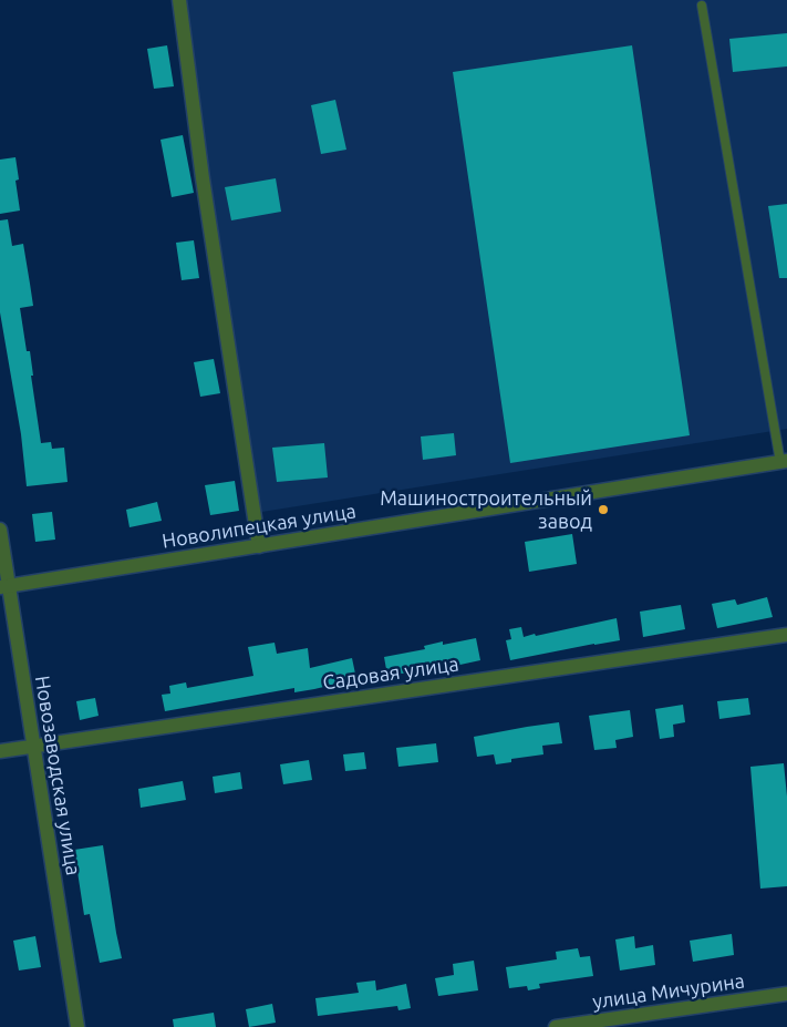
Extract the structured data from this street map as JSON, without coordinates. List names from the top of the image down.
{
  "streets": {
    "street": [
      "Новолипецкая улица",
      "Садовая улица",
      "Новозаводская улица",
      "улица Мичурина"
    ]
  },
  "crossings": [
    ["Новолипецкая улица", "Новозаводская улица"],
    ["Садовая улица", "Новозаводская улица"]
  ],
  "places": ["Машиностроительный завод"]
}
